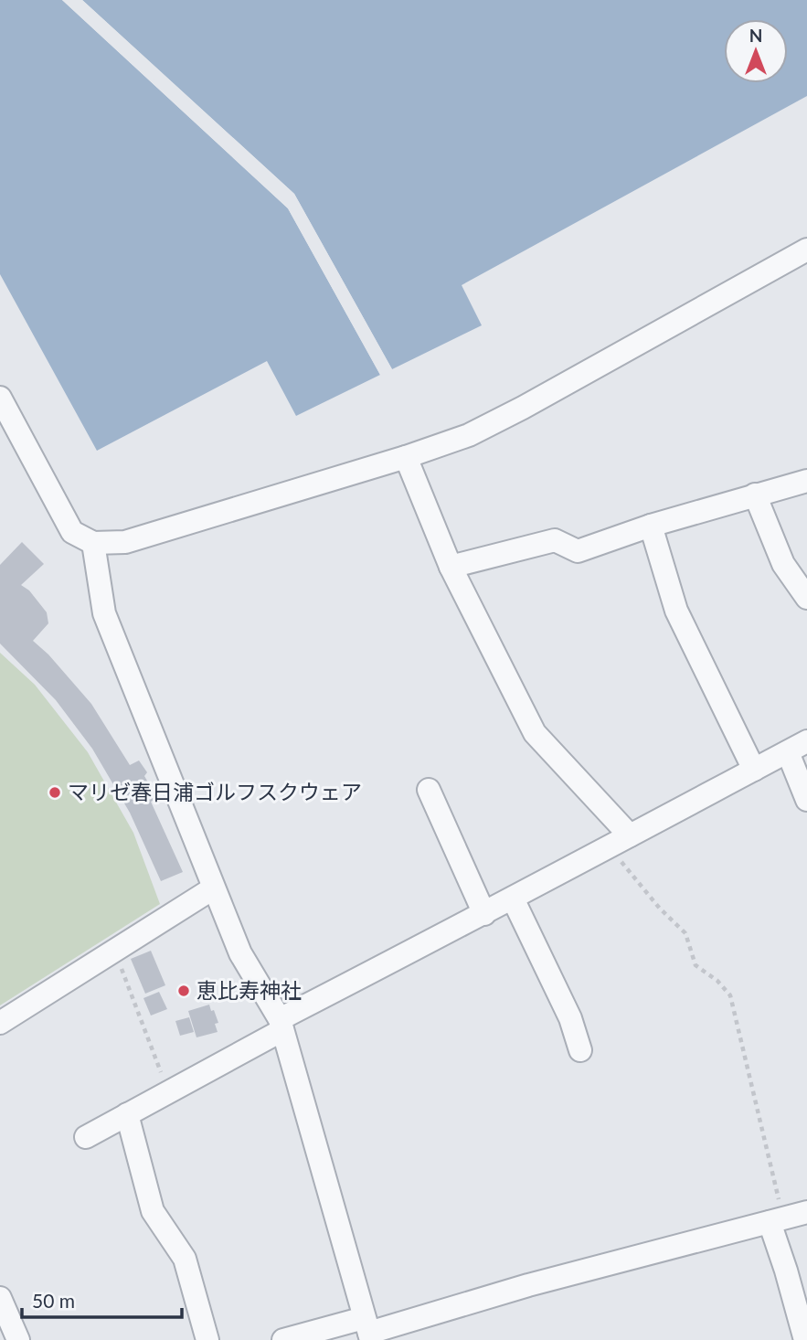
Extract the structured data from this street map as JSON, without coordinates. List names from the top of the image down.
{
  "places": ["マリゼ春日浦ゴルフスクウェア", "恵比寿神社"],
  "scale_bar": "50 m",
  "north": "top"
}
